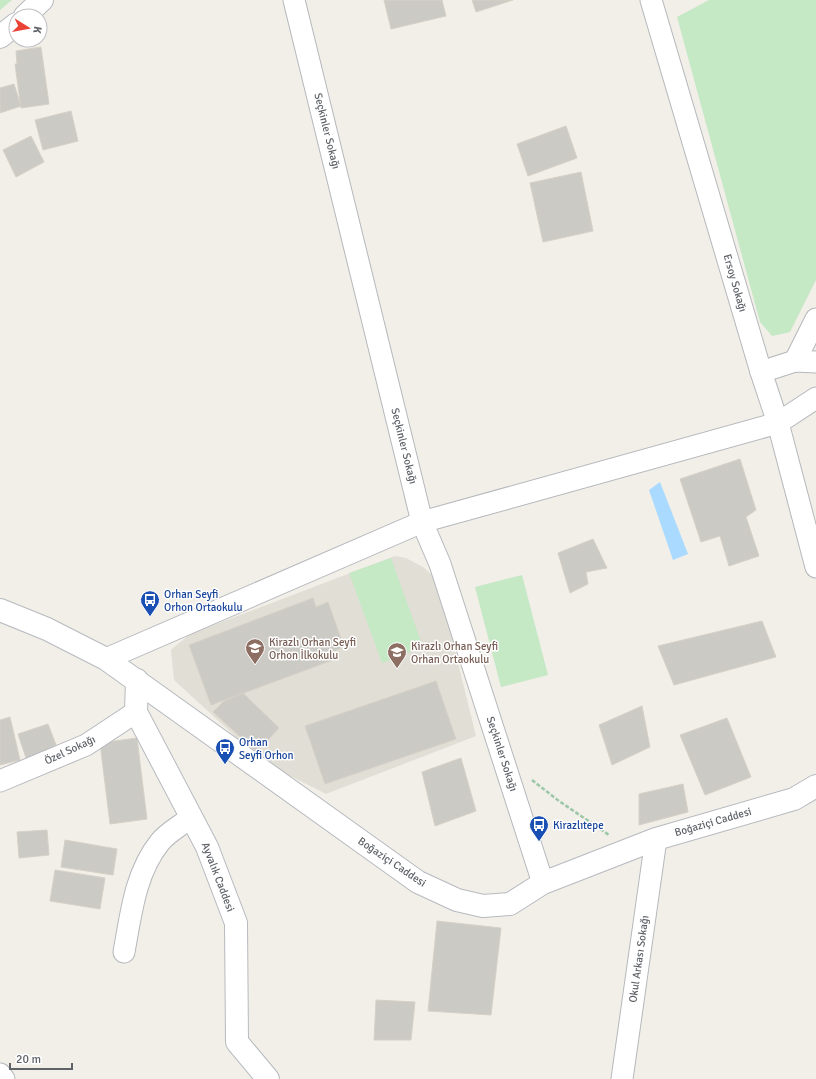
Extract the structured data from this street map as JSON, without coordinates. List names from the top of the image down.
{
  "streets": {
    "street": [
      "Seçkinler Sokağı",
      "Ersoy Sokağı",
      "Özel Sokağı",
      "Boğaziçi Caddesi",
      "Ayvalık Caddesi",
      "Okul Arkası Sokağı"
    ]
  },
  "crossings": [
    ["Seçkinler Sokağı", "Boğaziçi Caddesi"],
    ["Özel Sokağı", "Ayvalık Caddesi"],
    ["Boğaziçi Caddesi", "Ayvalık Caddesi"],
    ["Boğaziçi Caddesi", "Okul Arkası Sokağı"]
  ],
  "places": {
    "bus stop": ["Orhan Seyfi Orhon Ortaokulu", "Orhan Seyfi Orhon", "Kirazlıtepe"],
    "school or university": ["Kirazlı Orhan Seyfi Orhon İlkokulu", "Kirazlı Orhan Seyfi Orhan Ortaokulu"]
  },
  "scale_bar": "20 m",
  "north": "right"
}
